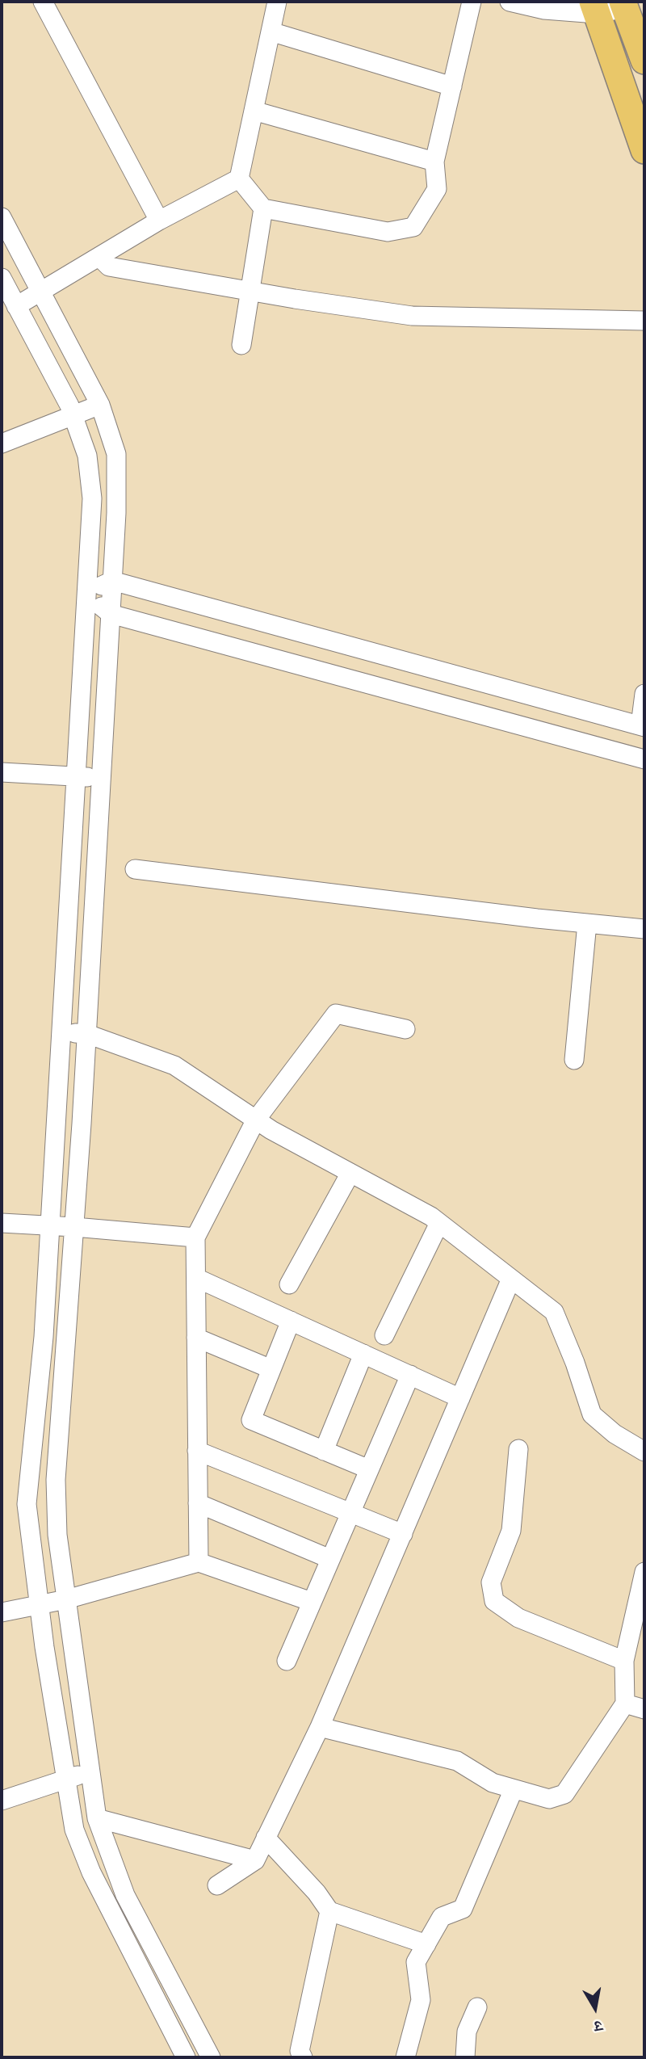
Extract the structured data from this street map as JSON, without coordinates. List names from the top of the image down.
{
  "north": "bottom"
}
